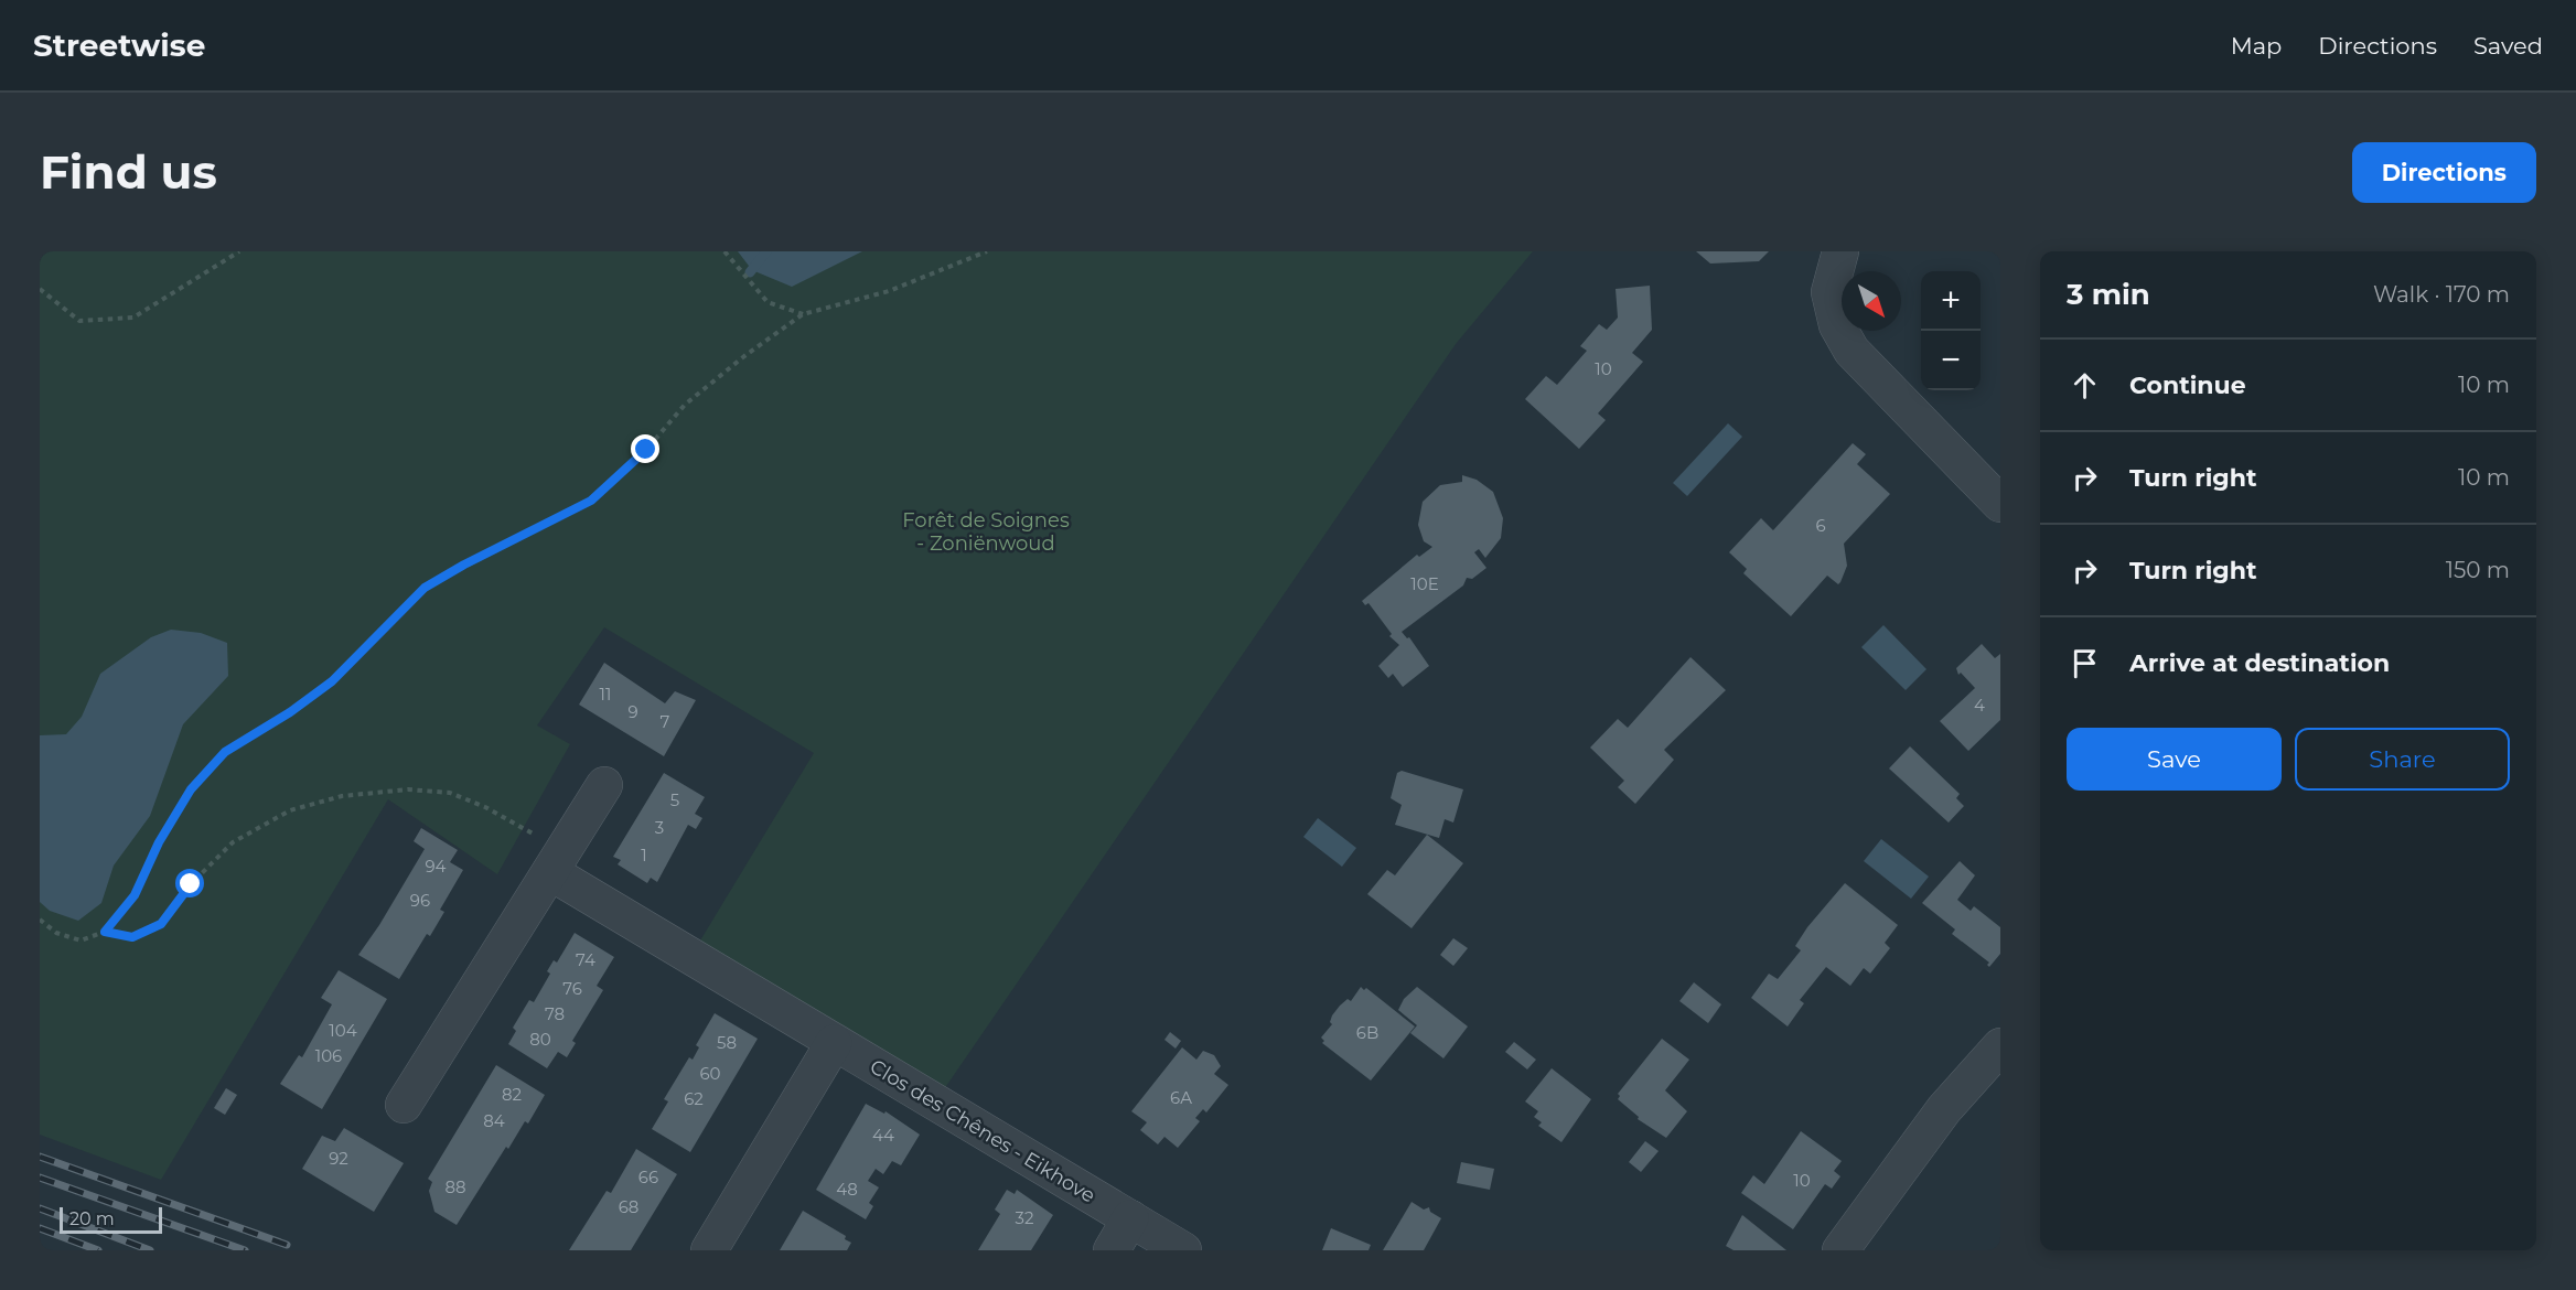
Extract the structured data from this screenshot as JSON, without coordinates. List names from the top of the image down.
{
  "streets": {
    "street": ["Clos des Chênes - Eikhove"]
  },
  "parks": ["Forêt de Soignes - Zoniënwoud"],
  "house_numbers": [
    "10",
    "6",
    "10E",
    "11",
    "4",
    "9",
    "7",
    "5",
    "3",
    "1",
    "94",
    "96",
    "74",
    "76",
    "78",
    "104",
    "6B",
    "80",
    "58",
    "106",
    "60",
    "82",
    "6A",
    "62",
    "84",
    "44",
    "92",
    "66",
    "10",
    "88",
    "48",
    "68",
    "32"
  ],
  "scale_bar": "20 m",
  "north": "bottom right",
  "page": {
    "header": "Streetwise",
    "nav": ["Map", "Directions", "Saved"],
    "buttons": [
      "Directions",
      ["Save", "Share"]
    ],
    "title": "Find us",
    "heading": ["3 min", "Walk · 170 m"],
    "map_buttons": ["+", "−"],
    "list": [
      ["Continue", "10 m"],
      ["Turn right", "10 m"],
      ["Turn right", "150 m"],
      "Arrive at destination"
    ],
    "scale": "20 m"
  }
}
